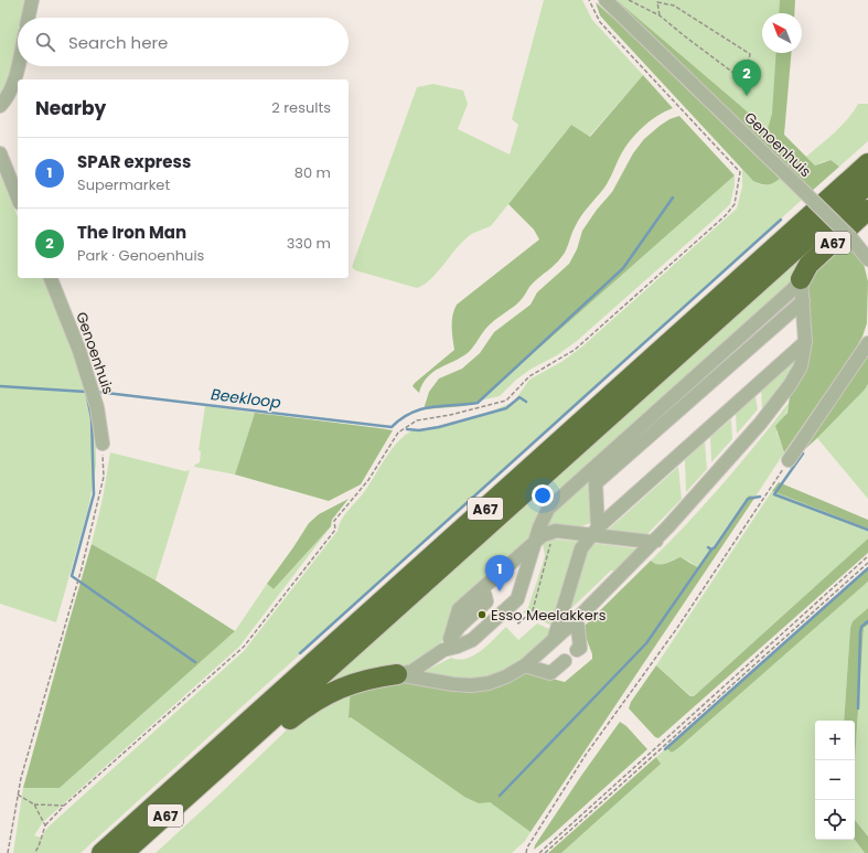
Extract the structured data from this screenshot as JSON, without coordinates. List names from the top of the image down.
{
  "streets": {
    "highway": ["A67"],
    "street": ["Genoenhuis"]
  },
  "water": ["Beekloop"],
  "places": ["Esso Meelakkers"],
  "north": "top left",
  "page": {
    "search": "Search here",
    "pins": ["2", "1"],
    "heading": ["Nearby", "2 results"],
    "list": [
      {
        "mark": "1",
        "name": "SPAR express",
        "note": "Supermarket",
        "value": "80 m"
      },
      {
        "mark": "2",
        "name": "The Iron Man",
        "note": "Park · Genoenhuis",
        "value": "330 m"
      }
    ],
    "map_buttons": ["+", "−"]
  }
}
